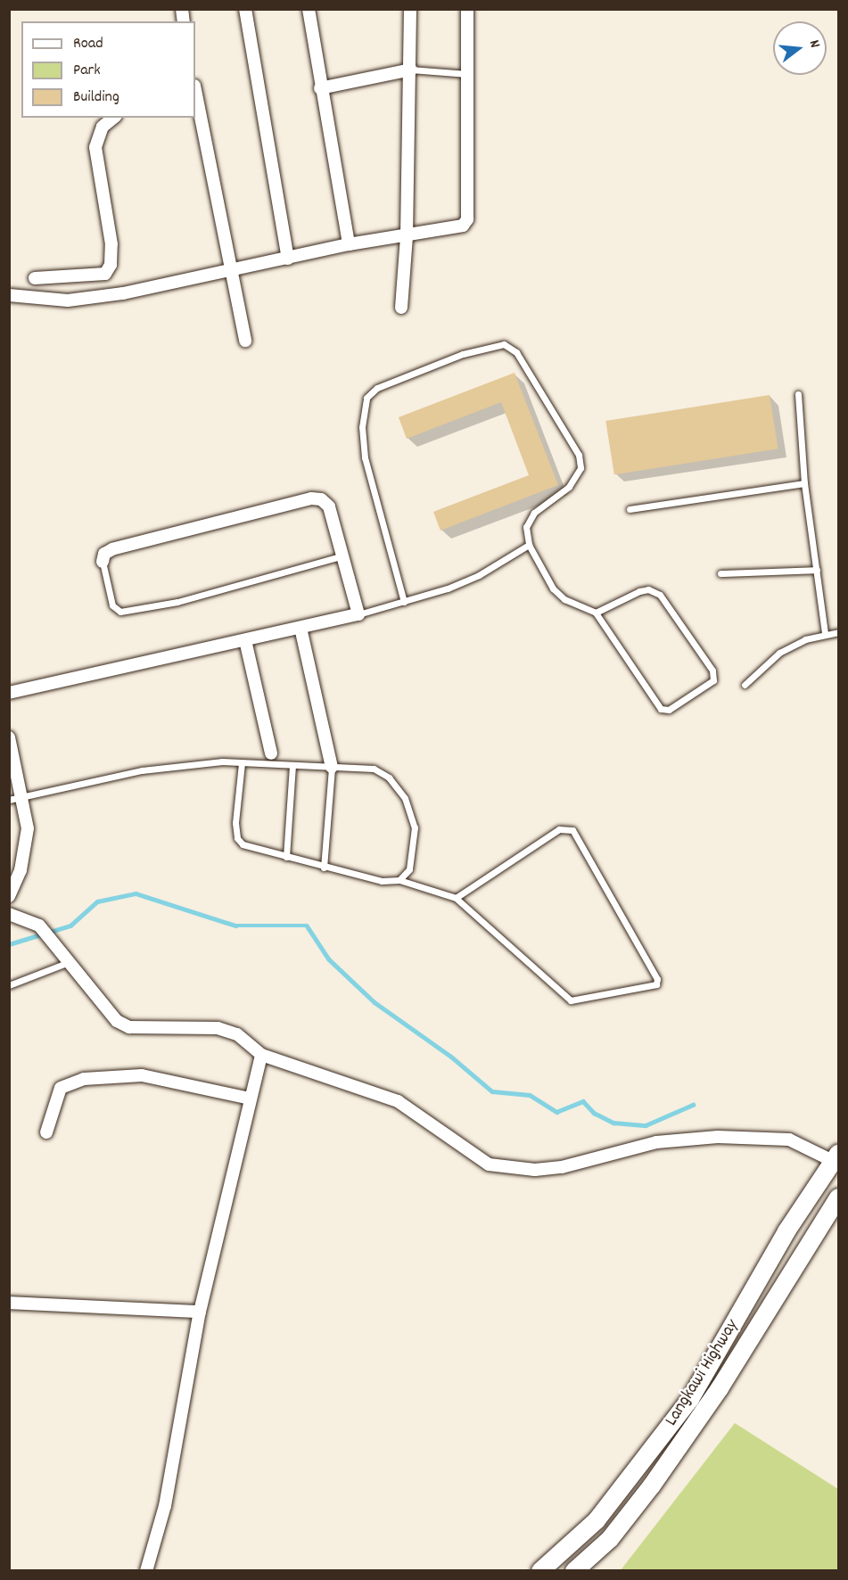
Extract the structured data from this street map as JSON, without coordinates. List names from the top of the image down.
{
  "streets": {
    "main road": ["Langkawi Highway"]
  },
  "legend": ["Road", "Park", "Building"],
  "north": "right"
}
